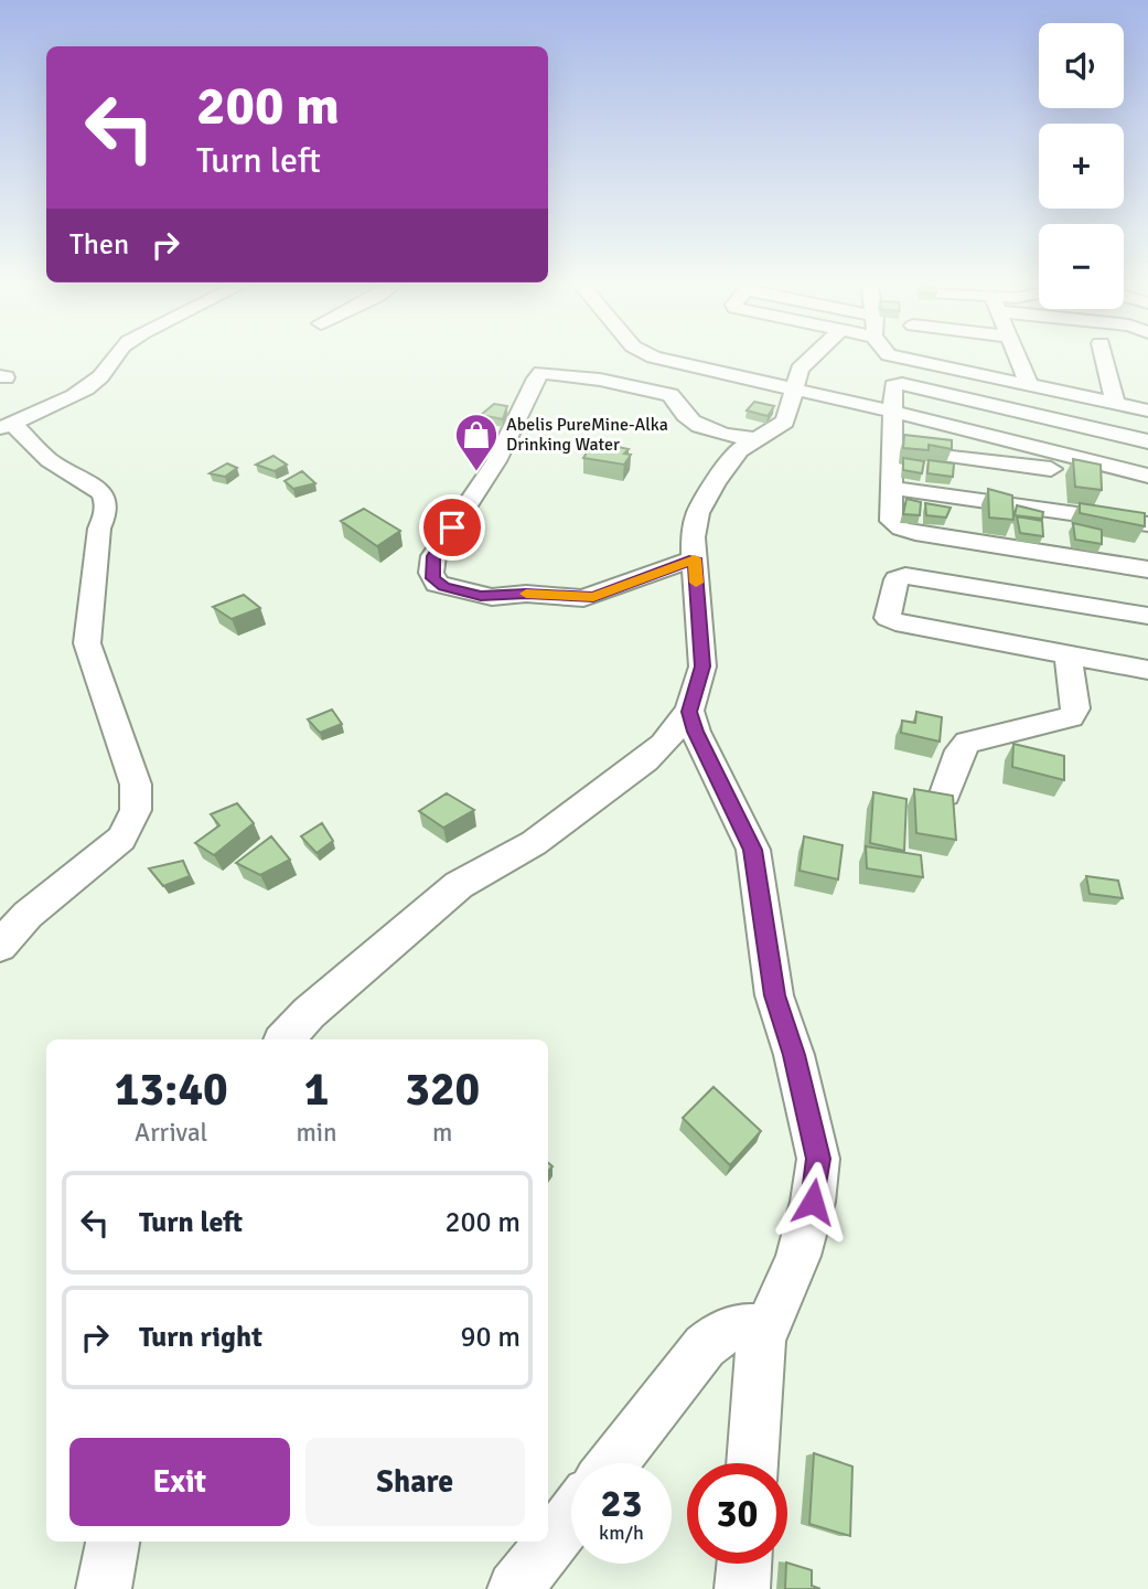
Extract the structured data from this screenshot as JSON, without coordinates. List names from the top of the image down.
{
  "places": {
    "shop": ["Abelis PureMine-Alka Drinking Water"]
  },
  "page": {
    "map_buttons": ["+", "−"],
    "turn": ["200 m", "Turn left"],
    "then": "Then",
    "eta": [
      "13:40",
      "Arrival",
      "1",
      "min",
      "320",
      "m"
    ],
    "list": [
      {
        "name": "Turn left",
        "value": "200 m"
      },
      {
        "name": "Turn right",
        "value": "90 m"
      }
    ],
    "buttons": ["Exit", "Share"],
    "speed": "23 km/h",
    "limit": "30"
  }
}
